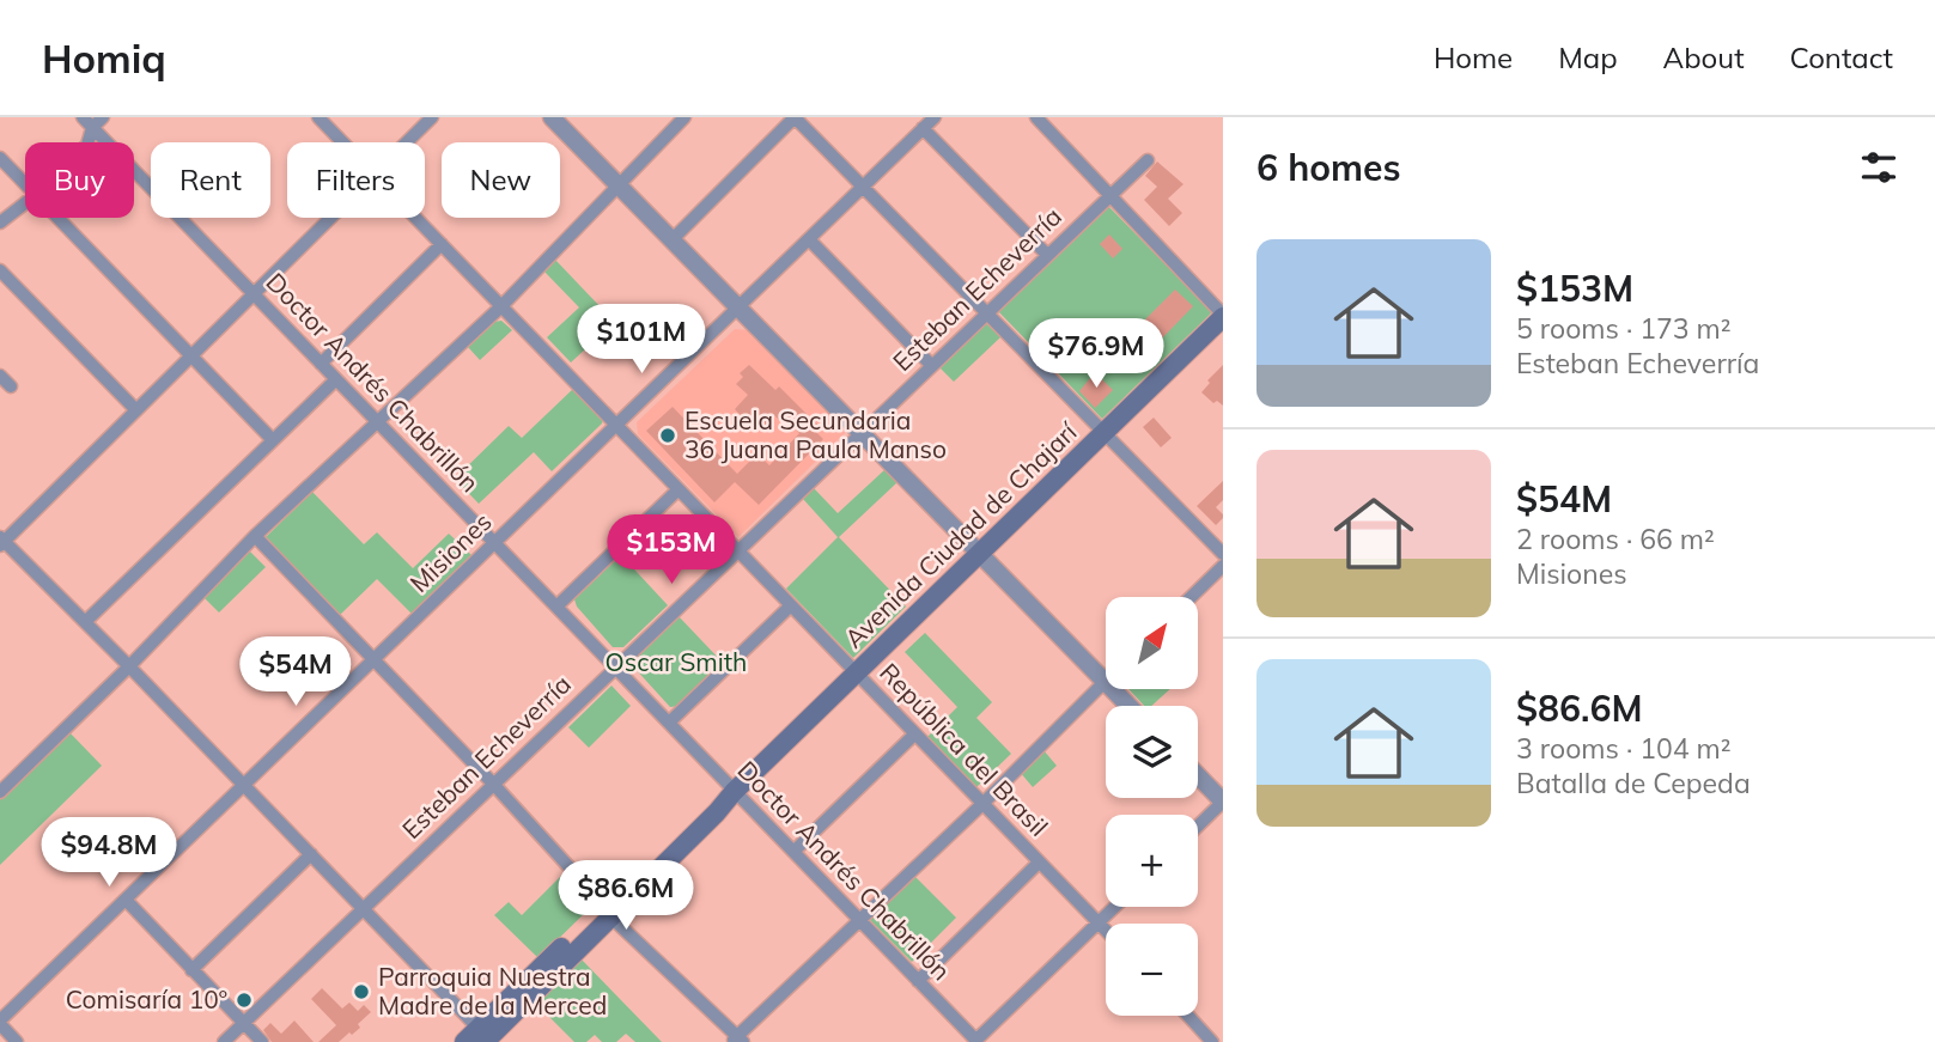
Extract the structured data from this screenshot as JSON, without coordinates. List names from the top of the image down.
{
  "streets": {
    "main road": ["Avenida Ciudad de Chajarí"],
    "street": [
      "Esteban Echeverría",
      "Doctor Andrés Chabrillón",
      "Misiones",
      "República del Brasil"
    ]
  },
  "crossings": [
    ["Esteban Echeverría", "Doctor Andrés Chabrillón"],
    ["Esteban Echeverría", "República del Brasil"],
    ["Doctor Andrés Chabrillón", "Avenida Ciudad de Chajarí"],
    ["Doctor Andrés Chabrillón", "Misiones"],
    ["Avenida Ciudad de Chajarí", "República del Brasil"],
    ["Misiones", "República del Brasil"]
  ],
  "parks": ["Oscar Smith"],
  "places": ["Escuela Secundaria 36 Juana Paula Manso", "Parroquia Nuestra Madre de la Merced", "Comisaría 10º"],
  "north": "top right",
  "page": {
    "header": "Homiq",
    "nav": [
      "Home",
      "Map",
      "About",
      "Contact"
    ],
    "heading": "6 homes",
    "chip": [
      "Buy",
      "Rent",
      "Filters",
      "New"
    ],
    "list": [
      {
        "name": "$153M",
        "note": "5 rooms · 173 m² · Esteban Echeverría"
      },
      {
        "name": "$54M",
        "note": "2 rooms · 66 m² · Misiones"
      },
      {
        "name": "$86.6M",
        "note": "3 rooms · 104 m² · Batalla de Cepeda"
      }
    ],
    "price": [
      "$101M",
      "$76.9M",
      "$153M",
      "$54M",
      "$94.8M",
      "$86.6M"
    ],
    "map_buttons": ["+", "−"]
  }
}
